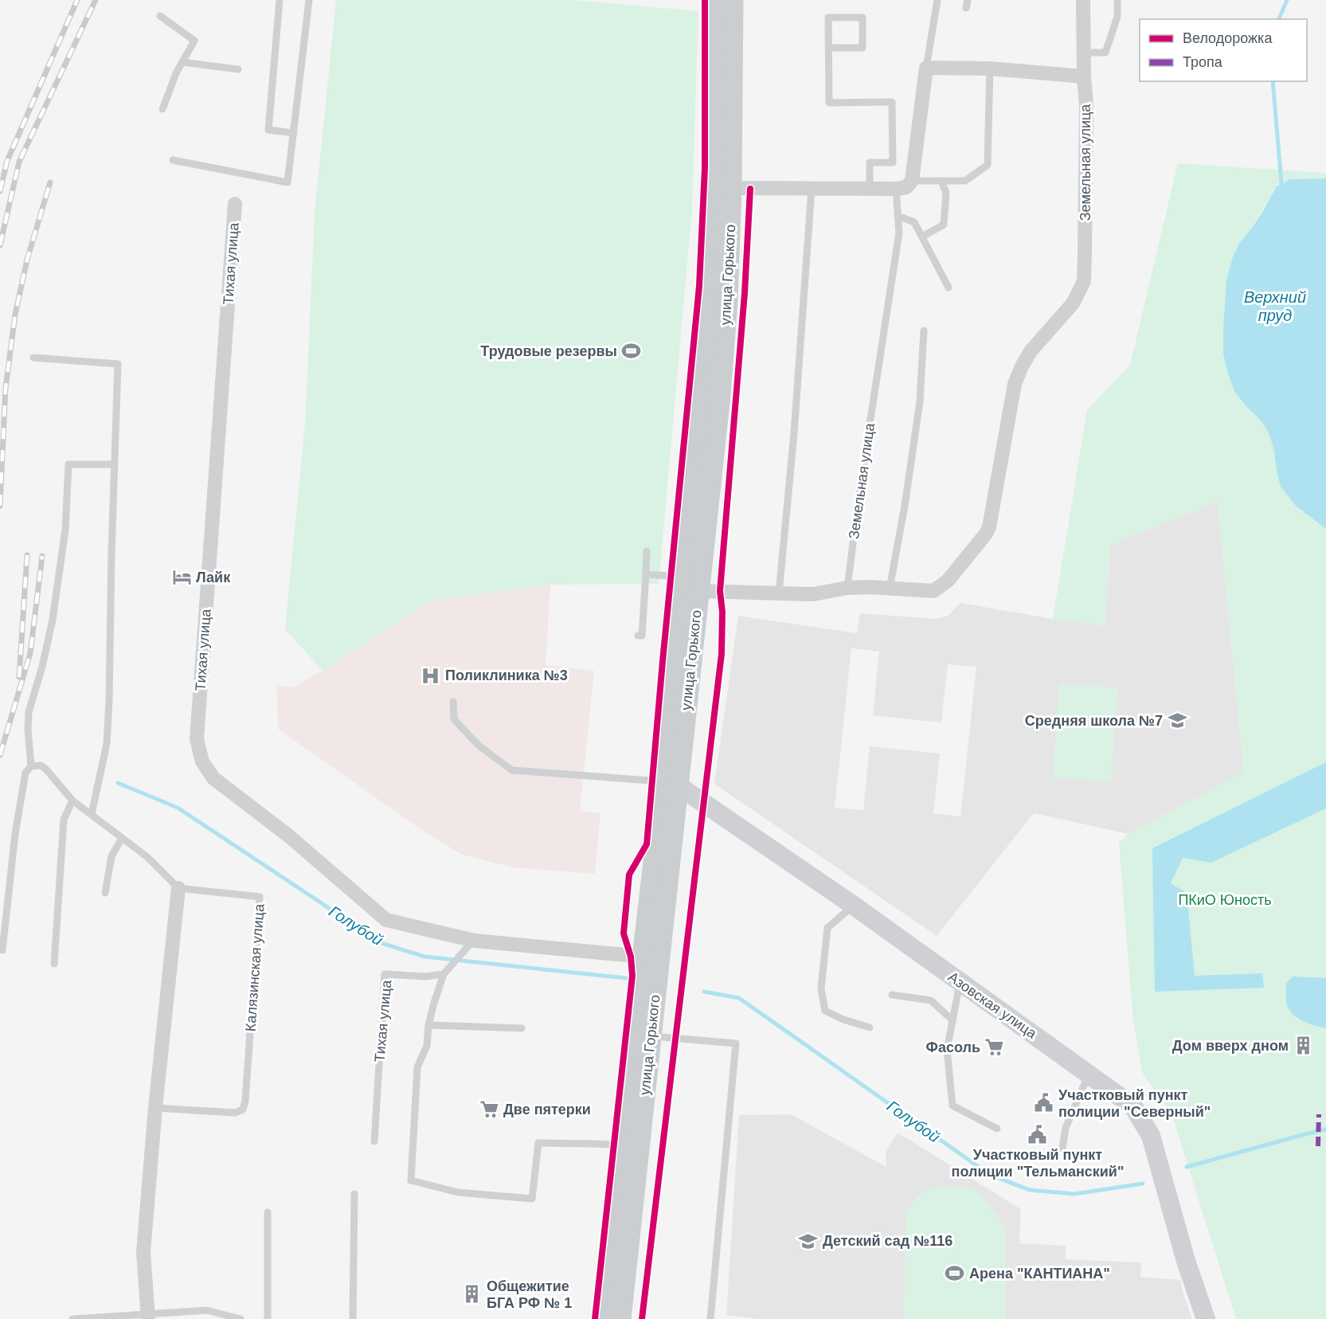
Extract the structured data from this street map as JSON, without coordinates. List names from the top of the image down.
{
  "streets": {
    "main road": ["улица Горького", "Азовская улица"],
    "street": ["Земельная улица", "Тихая улица"],
    "lane": ["Калязинская улица"]
  },
  "crossings": [
    ["Земельная улица", "улица Горького"],
    ["Тихая улица", "улица Горького"],
    ["улица Горького", "Азовская улица"]
  ],
  "water": ["Верхний пруд", "Голубой"],
  "parks": ["ПКиО Юность"],
  "places": {
    "sports": ["Трудовые резервы", "Арена \"КАНТИАНА\""],
    "hotel": ["Лайк"],
    "hospital": ["Поликлиника №3"],
    "school or university": ["Средняя школа №7", "Детский сад №116"],
    "building": ["Дом вверх дном", "Общежитие БГА РФ № 1"],
    "supermarket": ["Фасоль", "Две пятерки"],
    "public building": ["Участковый пункт полиции \"Северный\"", "Участковый пункт полиции \"Тельманский\""]
  },
  "legend": ["Велодорожка", "Тропа"]
}
